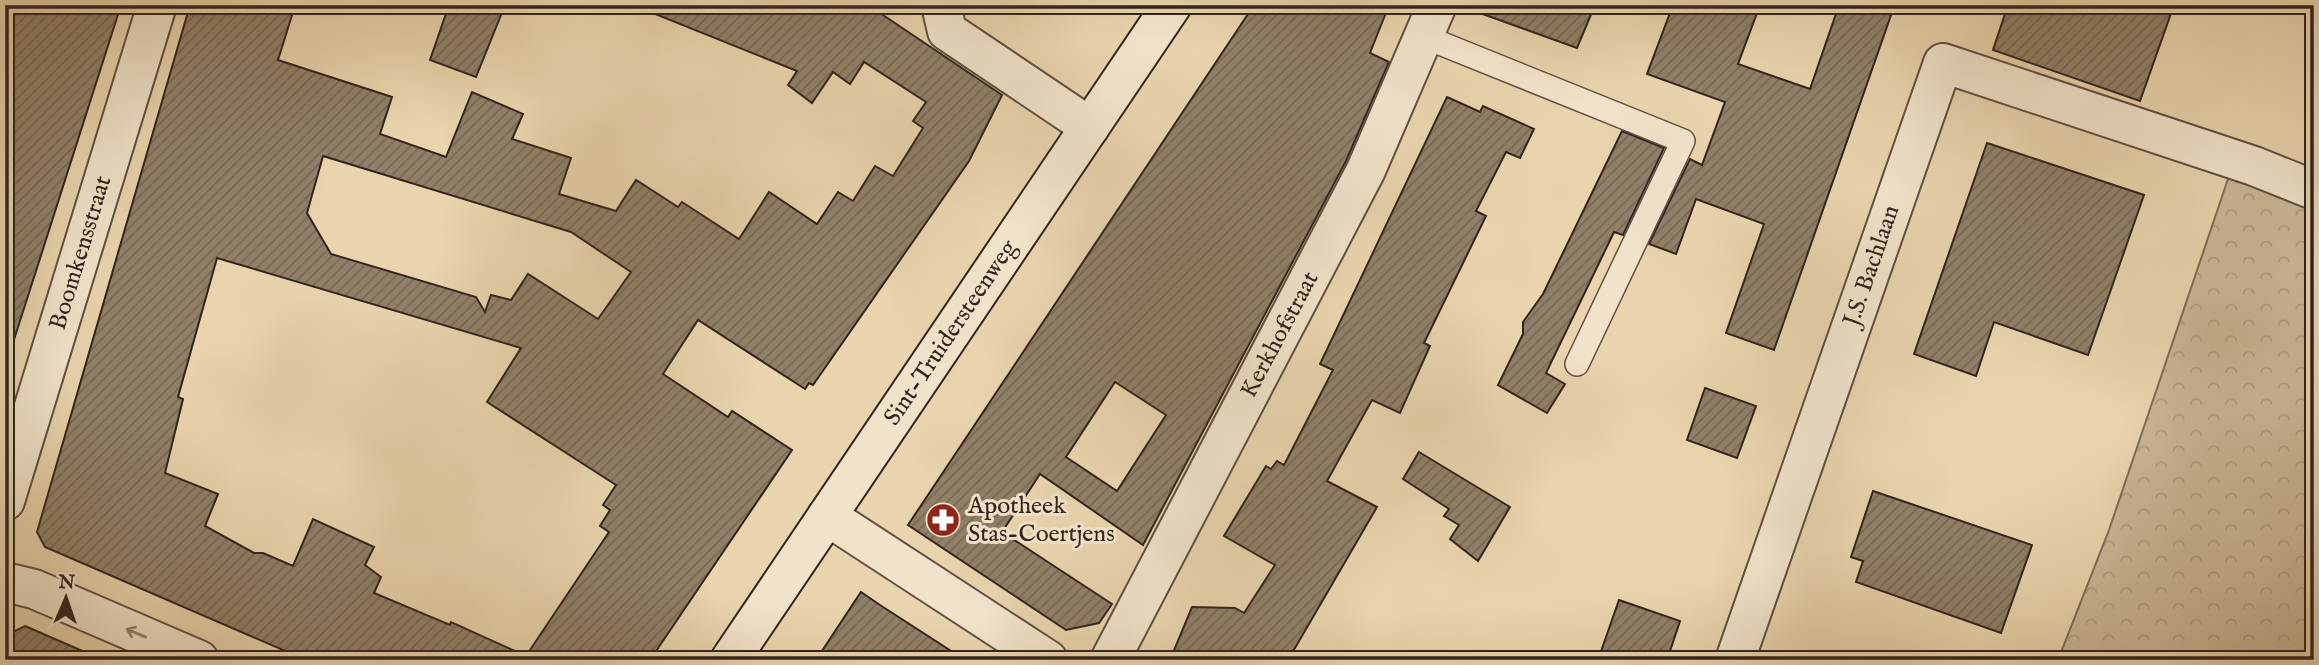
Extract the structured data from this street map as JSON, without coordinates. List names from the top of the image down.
{
  "streets": {
    "street": [
      "Boomkensstraat",
      "J.S. Bachlaan",
      "Sint-Truidersteenweg",
      "Kerkhofstraat"
    ]
  },
  "places": {
    "pharmacy": ["Apotheek Stas-Coertjens"]
  },
  "north": "top"
}
